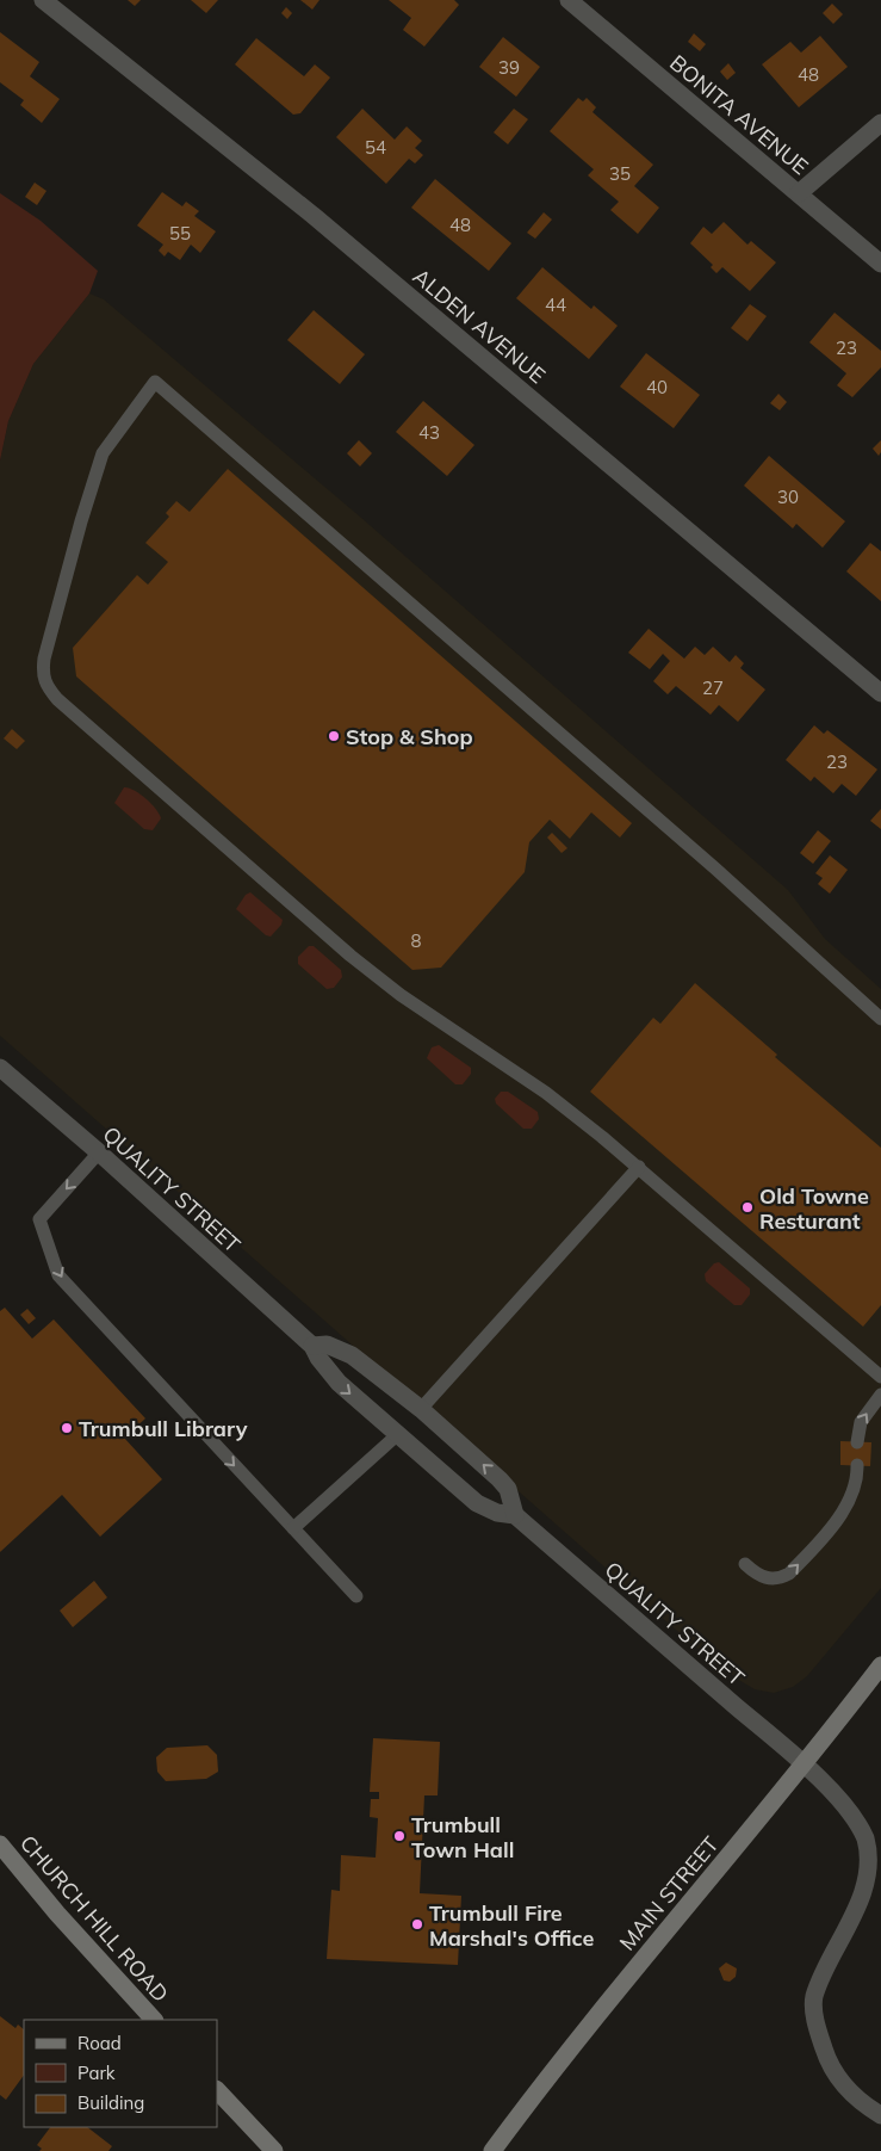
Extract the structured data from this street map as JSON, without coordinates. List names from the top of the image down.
{
  "streets": {
    "main road": ["MAIN STREET", "CHURCH HILL ROAD"],
    "street": ["BONITA AVENUE", "ALDEN AVENUE", "QUALITY STREET"]
  },
  "crossings": [
    ["QUALITY STREET", "MAIN STREET"]
  ],
  "places": [
    "Stop & Shop",
    "Old Towne Resturant",
    "Trumbull Library",
    "Trumbull Town Hall",
    "Trumbull Fire Marshal's Office"
  ],
  "house_numbers": [
    "39",
    "48",
    "54",
    "35",
    "48",
    "55",
    "44",
    "23",
    "40",
    "43",
    "30",
    "27",
    "23",
    "8"
  ],
  "legend": ["Road", "Park", "Building"]
}
